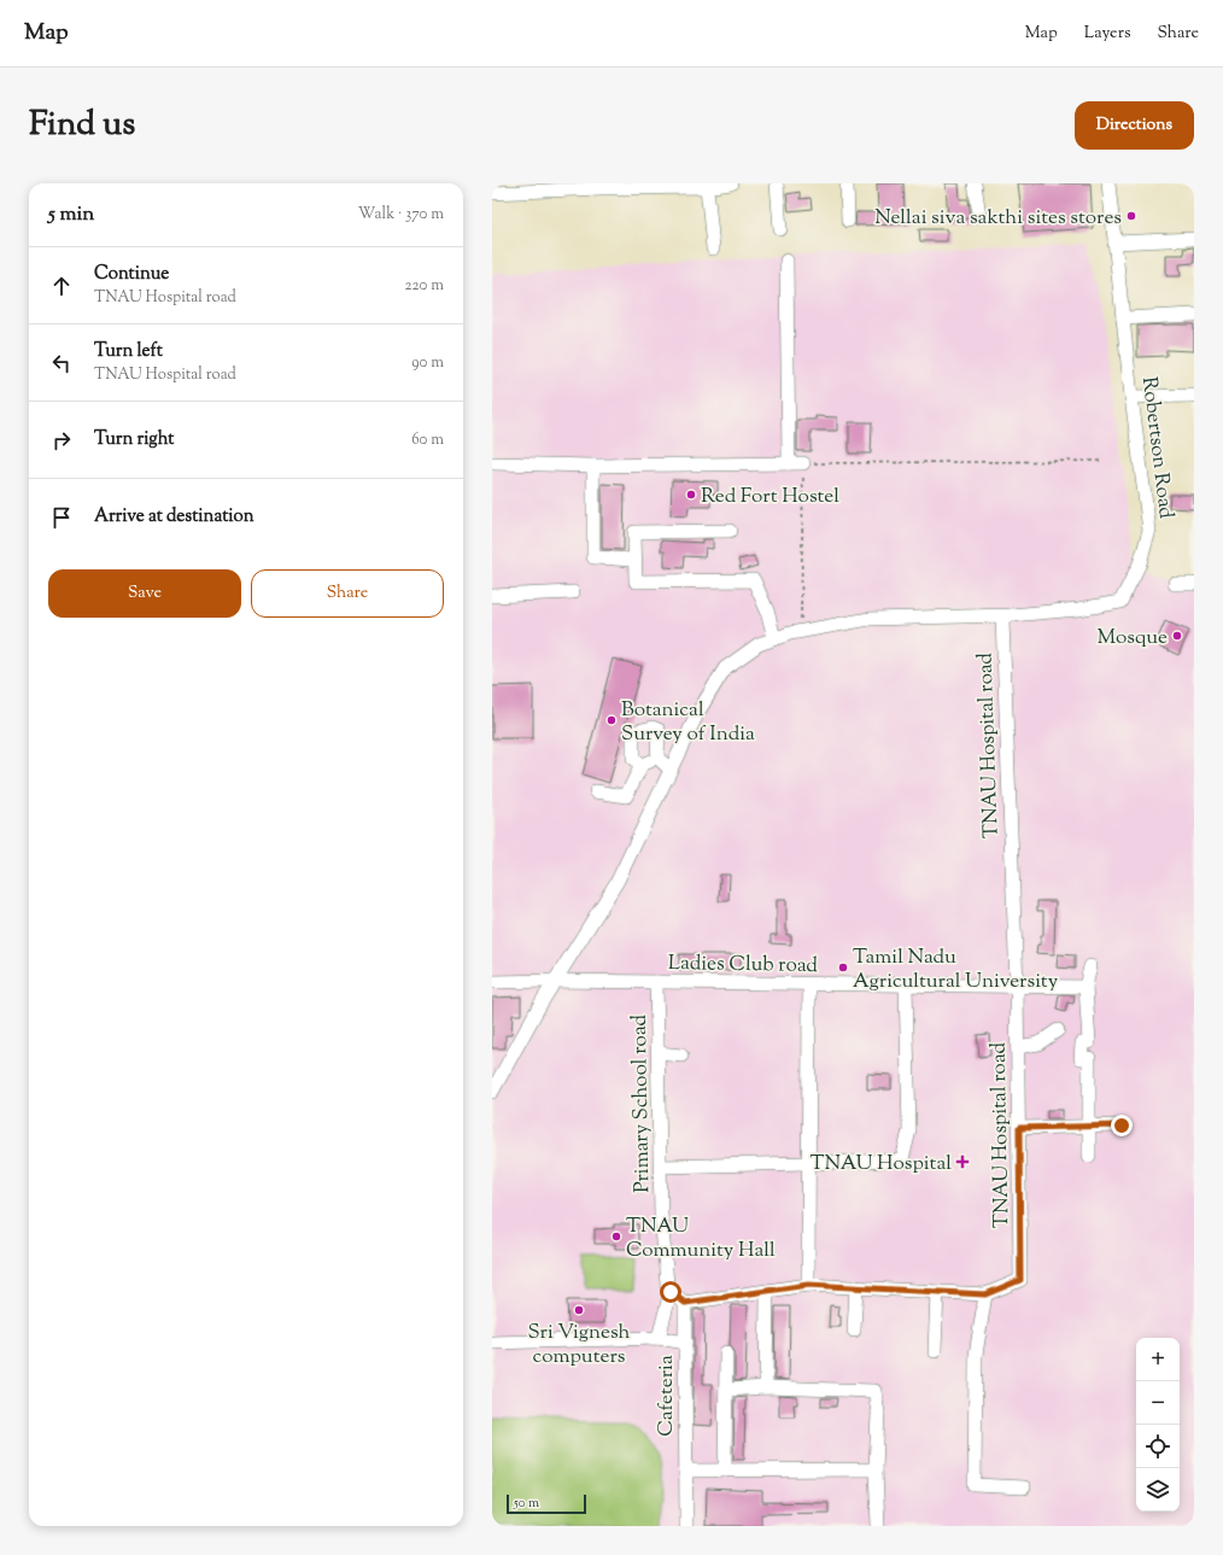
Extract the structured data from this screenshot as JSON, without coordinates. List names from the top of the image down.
{
  "streets": {
    "street": [
      "Robertson Road",
      "TNAU Hospital road",
      "Ladies Club road",
      "Primary School road",
      "Cafeteria"
    ]
  },
  "crossings": [
    ["Robertson Road", "TNAU Hospital road"],
    ["TNAU Hospital road", "Ladies Club road"],
    ["Ladies Club road", "Primary School road"]
  ],
  "places": {
    "other": [
      "Nellai siva sakthi sites stores",
      "Red Fort Hostel",
      "Mosque",
      "Botanical Survey of India",
      "Tamil Nadu Agricultural University",
      "TNAU Community Hall",
      "Sri Vignesh computers"
    ],
    "health": ["TNAU Hospital"]
  },
  "scale_bar": "50 m",
  "page": {
    "header": "Map",
    "nav": ["Map", "Layers", "Share"],
    "title": "Find us",
    "buttons": [
      "Directions",
      ["Save", "Share"]
    ],
    "heading": ["5 min", "Walk · 370 m"],
    "list": [
      ["Continue", "TNAU Hospital road", "220 m"],
      ["Turn left", "TNAU Hospital road", "90 m"],
      ["Turn right", "60 m"],
      "Arrive at destination"
    ],
    "map_buttons": ["+", "−"],
    "scale": "50 m"
  }
}
